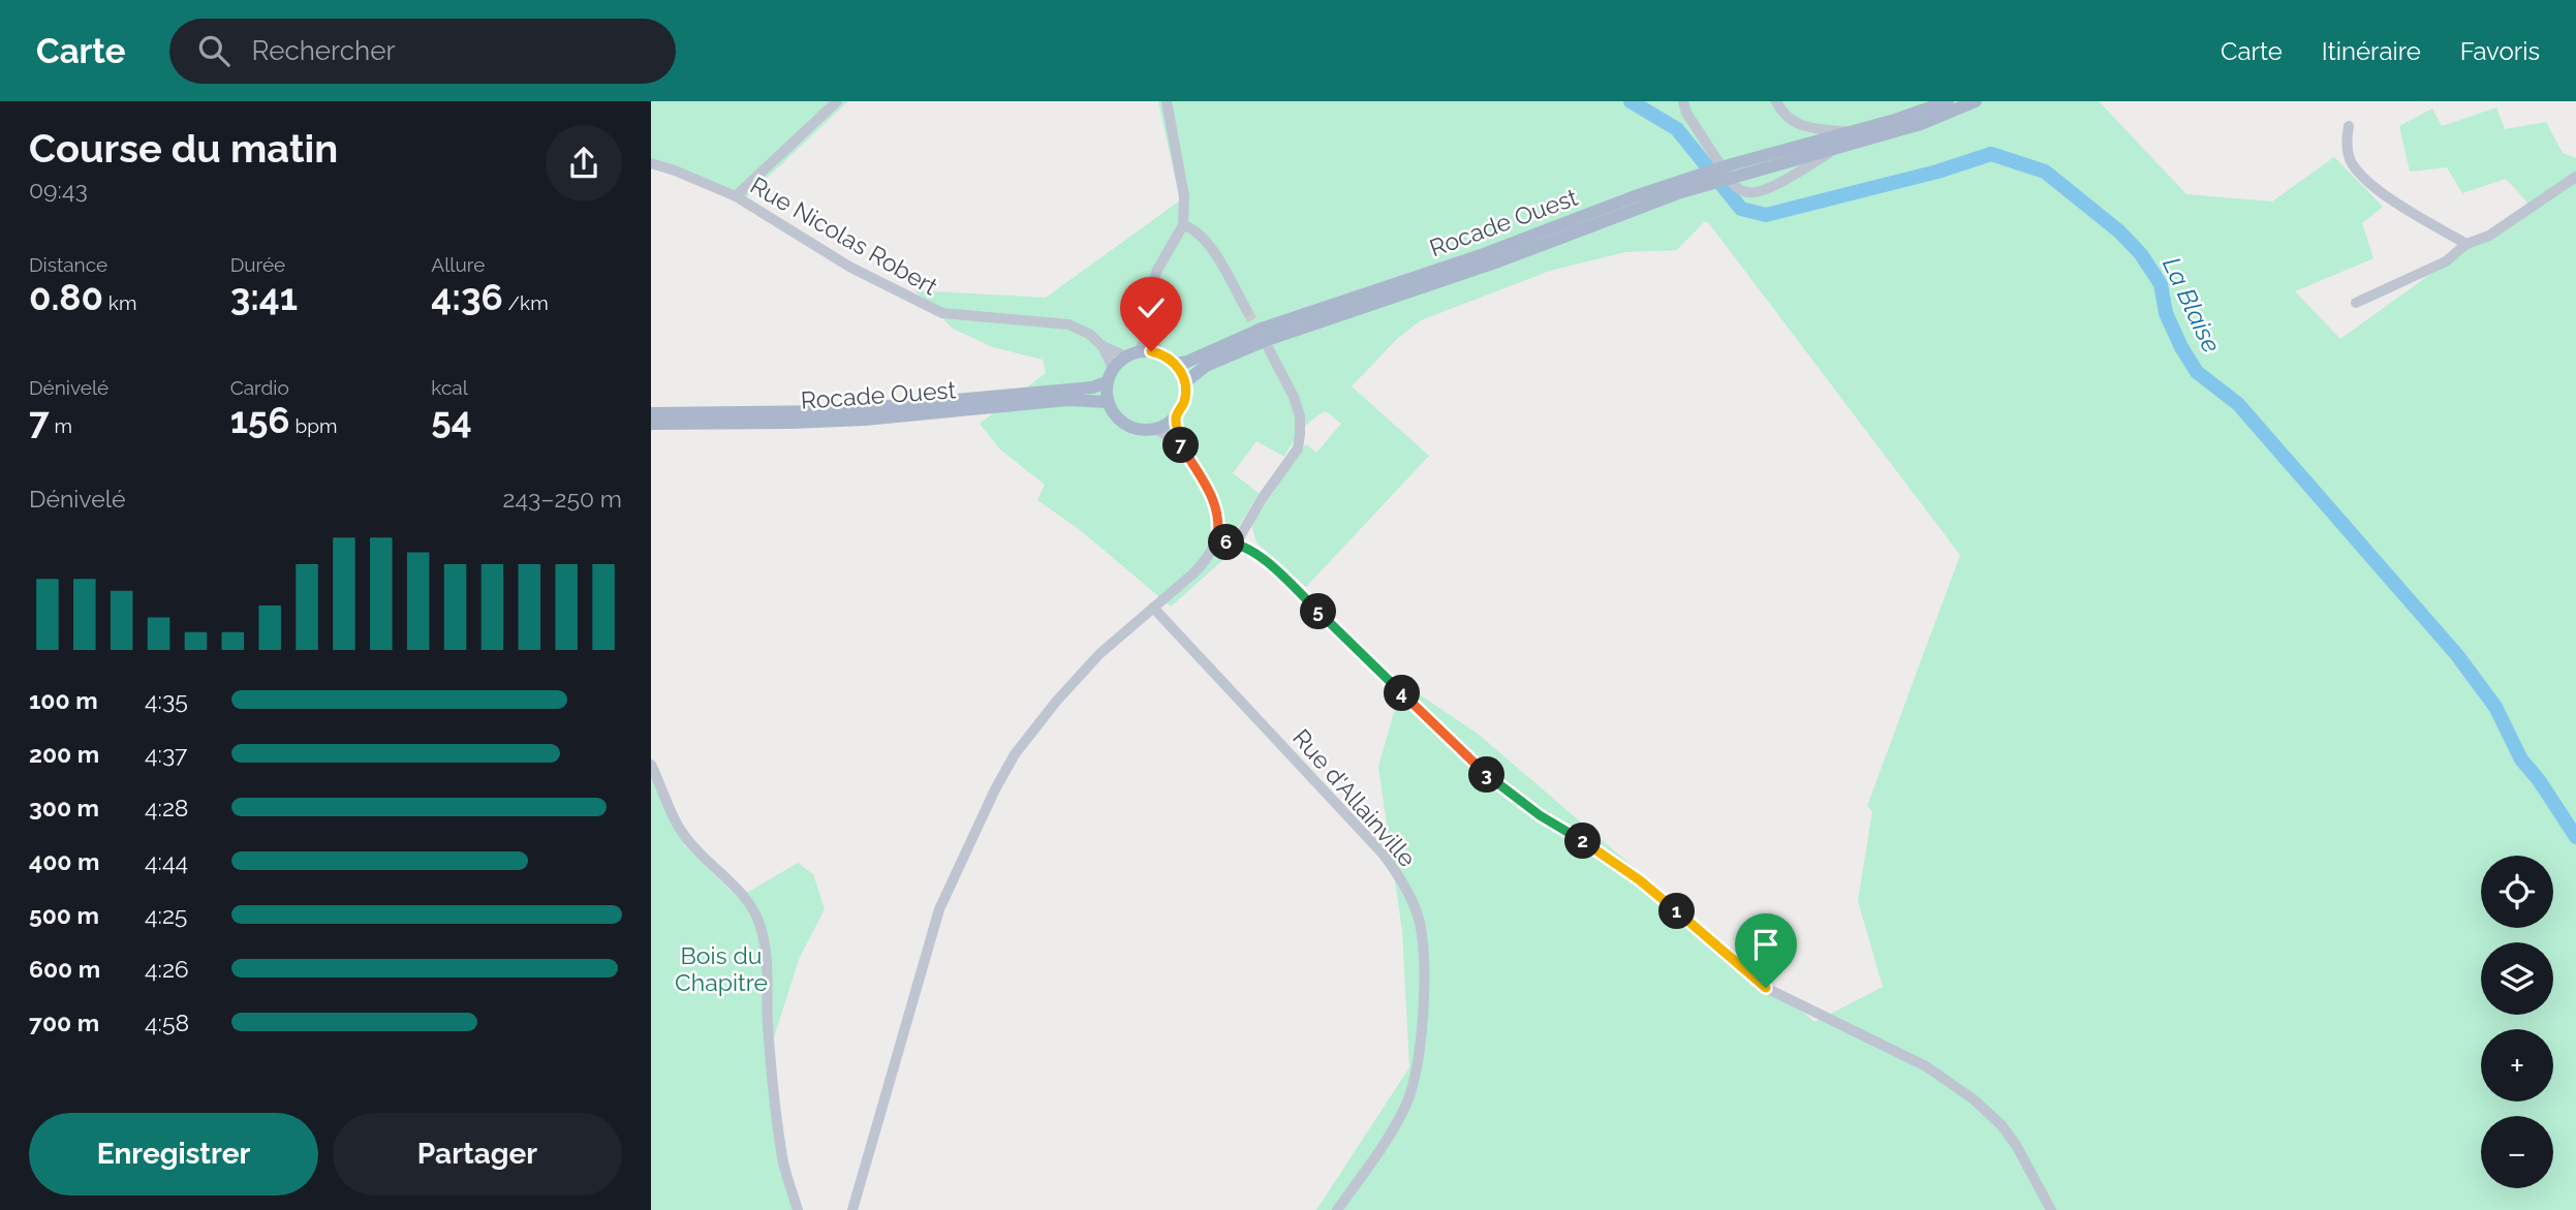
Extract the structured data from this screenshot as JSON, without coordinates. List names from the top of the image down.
{
  "streets": {
    "main road": ["Rocade Ouest"],
    "street": ["Rue Nicolas Robert", "Rue d'Allainville"]
  },
  "crossings": [
    ["Rocade Ouest", "Rue Nicolas Robert"]
  ],
  "water": ["La Blaise"],
  "parks": ["Bois du Chapitre"],
  "page": {
    "header": "Carte",
    "search": "Rechercher",
    "nav": ["Carte", "Itinéraire", "Favoris"],
    "heading": ["Course du matin", "09:43"],
    "stats": [
      ["Distance", "0.80 km"],
      ["Durée", "3:41"],
      ["Allure", "4:36 /km"],
      ["Dénivelé", "7 m"],
      ["Cardio", "156 bpm"],
      ["kcal", "54"]
    ],
    "pins": [
      "7",
      "6",
      "5",
      "4",
      "3",
      "2",
      "1"
    ],
    "chart": ["Dénivelé", "243–250 m"],
    "list": [
      {
        "name": "100 m",
        "note": "4:35"
      },
      {
        "name": "200 m",
        "note": "4:37"
      },
      {
        "name": "300 m",
        "note": "4:28"
      },
      {
        "name": "400 m",
        "note": "4:44"
      },
      {
        "name": "500 m",
        "note": "4:25"
      },
      {
        "name": "600 m",
        "note": "4:26"
      },
      {
        "name": "700 m",
        "note": "4:58"
      }
    ],
    "map_buttons": ["+", "−"],
    "buttons": ["Enregistrer", "Partager"]
  }
}
